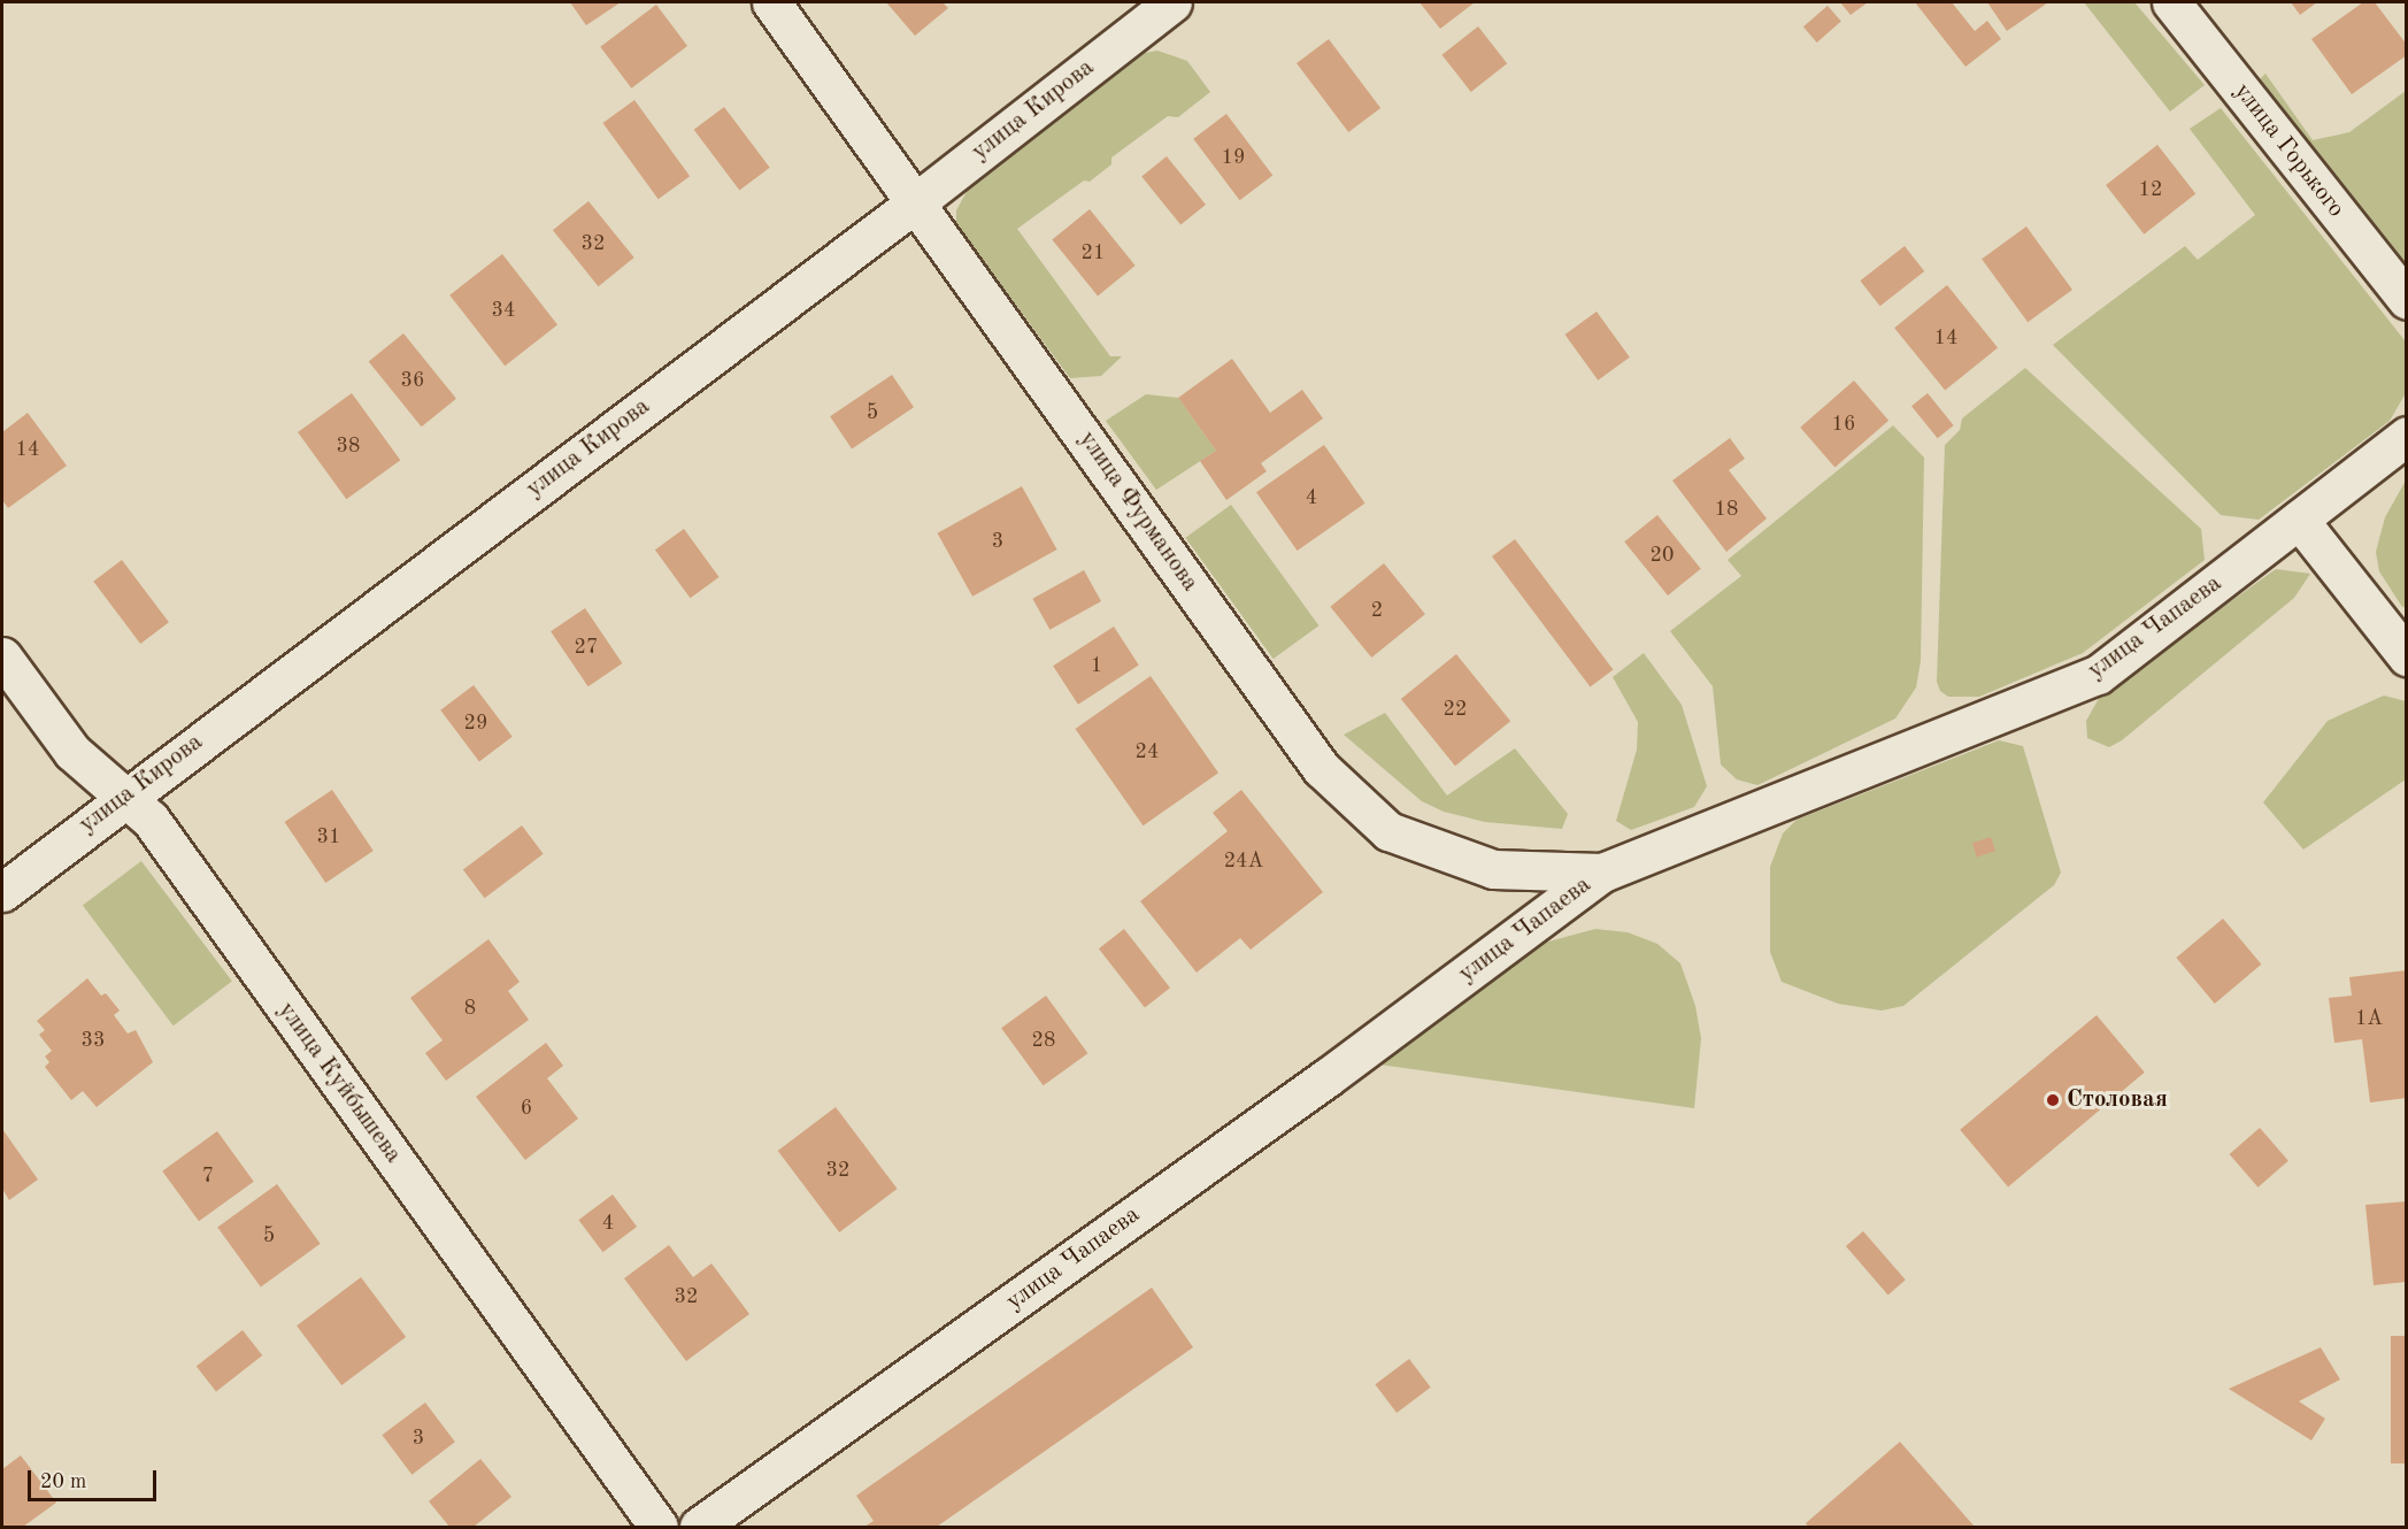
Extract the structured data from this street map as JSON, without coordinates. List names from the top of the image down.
{
  "streets": {
    "street": [
      "улица Кирова",
      "улица Горького",
      "улица Фурманова",
      "улица Чапаева",
      "улица Куйбышева"
    ]
  },
  "crossings": [
    ["улица Кирова", "улица Фурманова"],
    ["улица Кирова", "улица Куйбышева"],
    ["улица Фурманова", "улица Чапаева"]
  ],
  "places": ["Столовая"],
  "house_numbers": [
    "19",
    "12",
    "32",
    "21",
    "34",
    "14",
    "36",
    "5",
    "16",
    "38",
    "14",
    "4",
    "18",
    "3",
    "20",
    "2",
    "27",
    "1",
    "22",
    "29",
    "24",
    "31",
    "24А",
    "8",
    "1А",
    "33",
    "28",
    "6",
    "32",
    "7",
    "4",
    "5",
    "32",
    "3"
  ],
  "scale_bar": "20 m"
}
